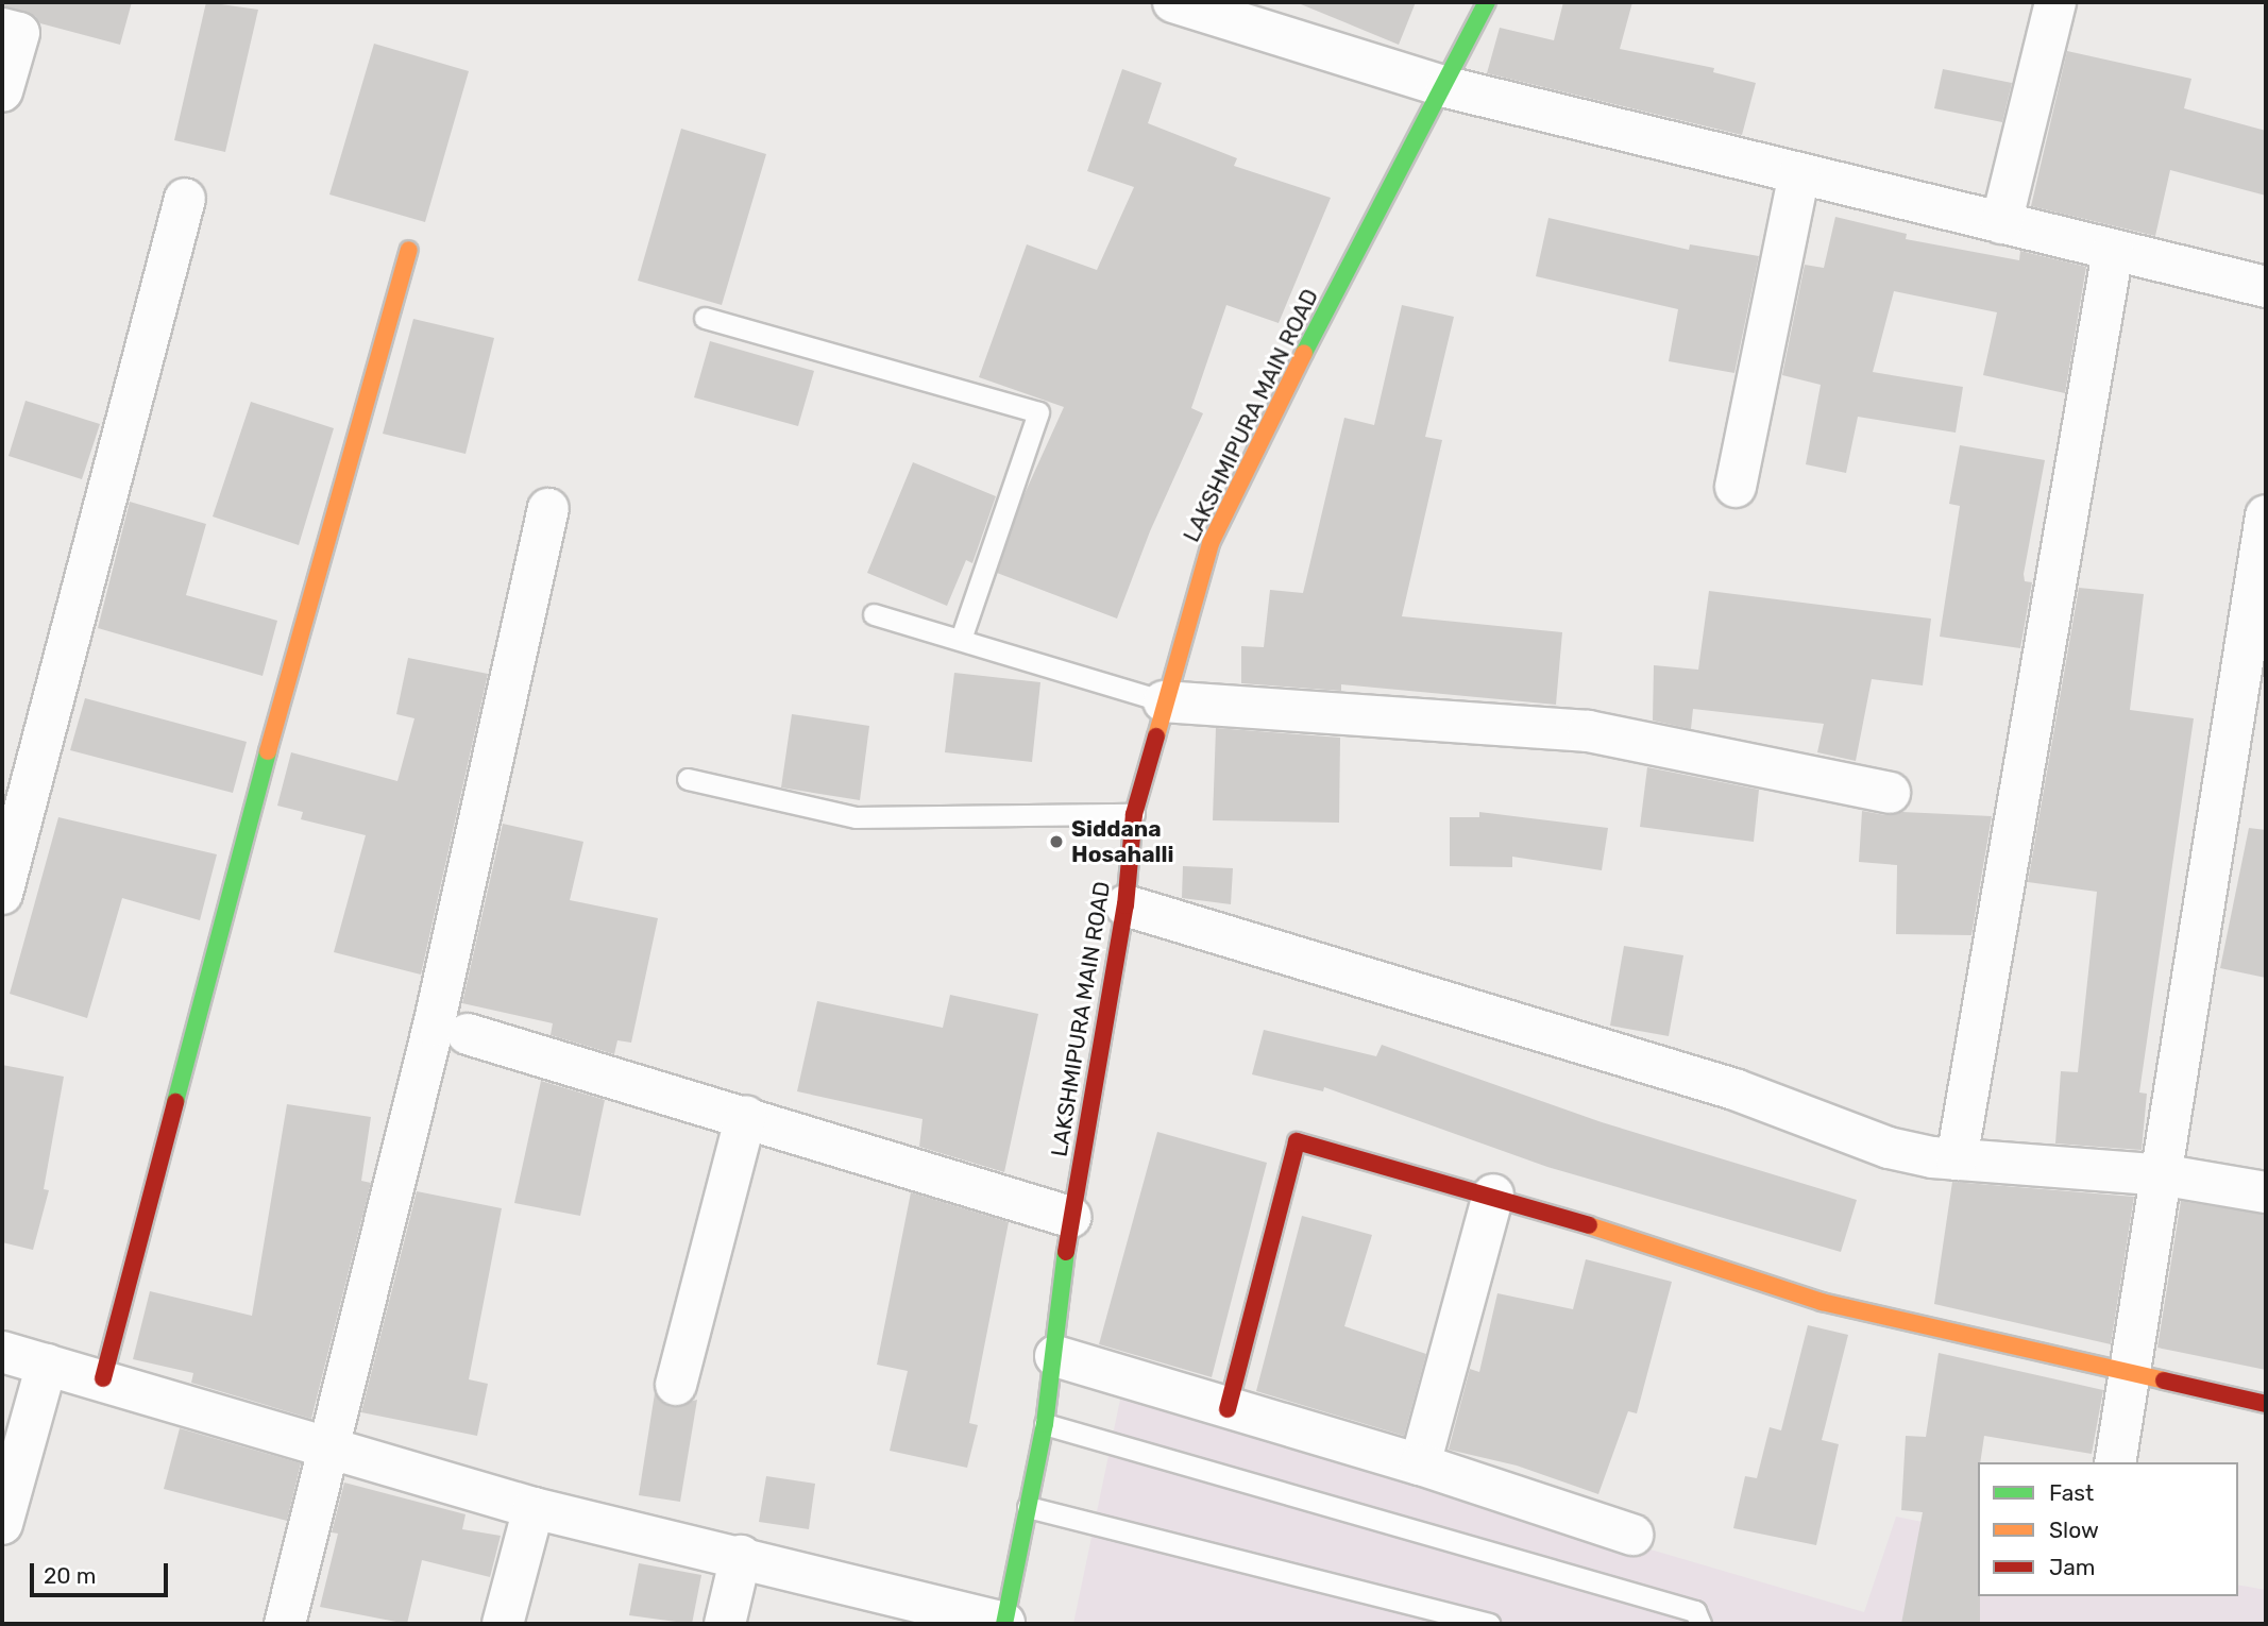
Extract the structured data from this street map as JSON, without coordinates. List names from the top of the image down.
{
  "streets": {
    "street": ["LAKSHMIPURA MAIN ROAD"]
  },
  "places": ["Siddana Hosahalli"],
  "legend": ["Fast", "Slow", "Jam"],
  "scale_bar": "20 m"
}
